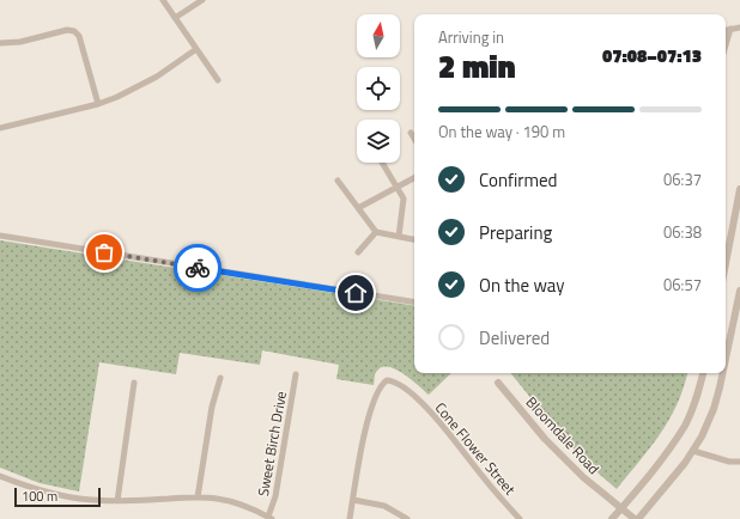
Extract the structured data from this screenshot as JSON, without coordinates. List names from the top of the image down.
{
  "streets": {
    "street": ["Bloomdale Road", "Sweet Birch Drive", "Cone Flower Street"]
  },
  "scale_bar": "100 m",
  "north": "top",
  "page": {
    "heading": ["2 min", "Arriving in", "07:08–07:13"],
    "bar": "On the way · 190 m",
    "list": [
      ["Confirmed", "06:37"],
      ["Preparing", "06:38"],
      ["On the way", "06:57"],
      "Delivered"
    ],
    "scale": "100 m"
  }
}
